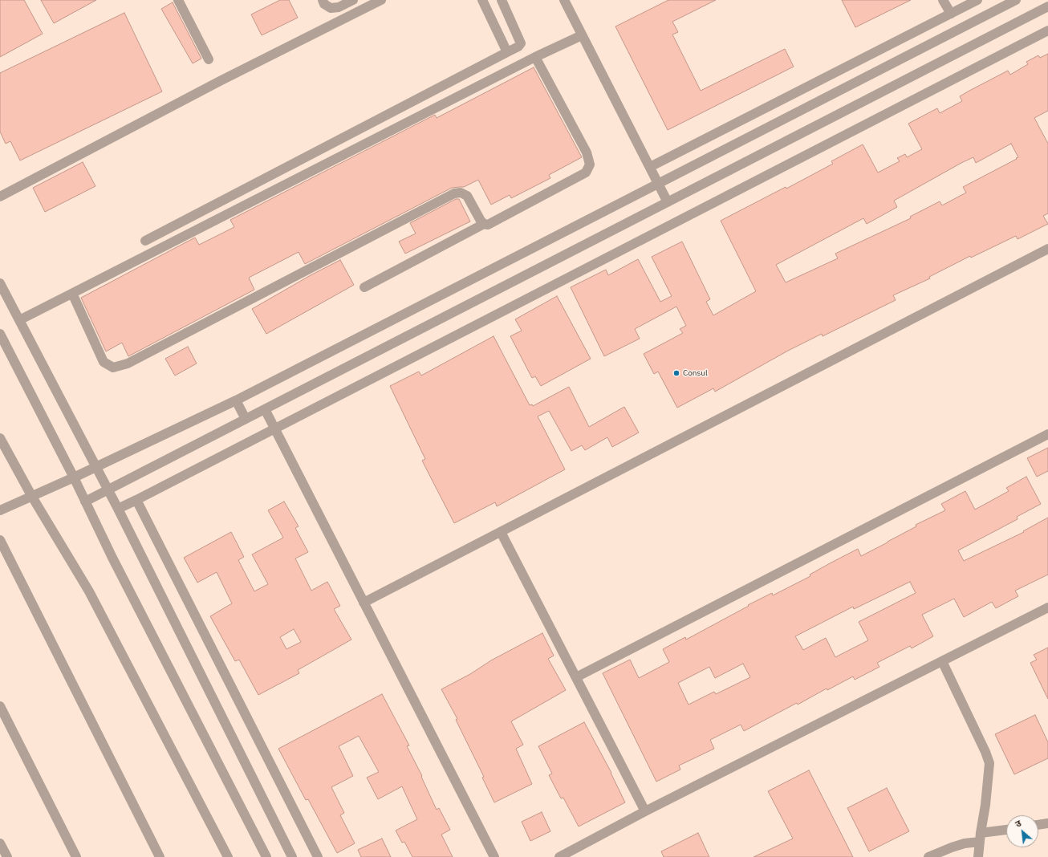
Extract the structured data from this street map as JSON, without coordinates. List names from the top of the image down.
{
  "places": ["Consul"],
  "north": "top left"
}
